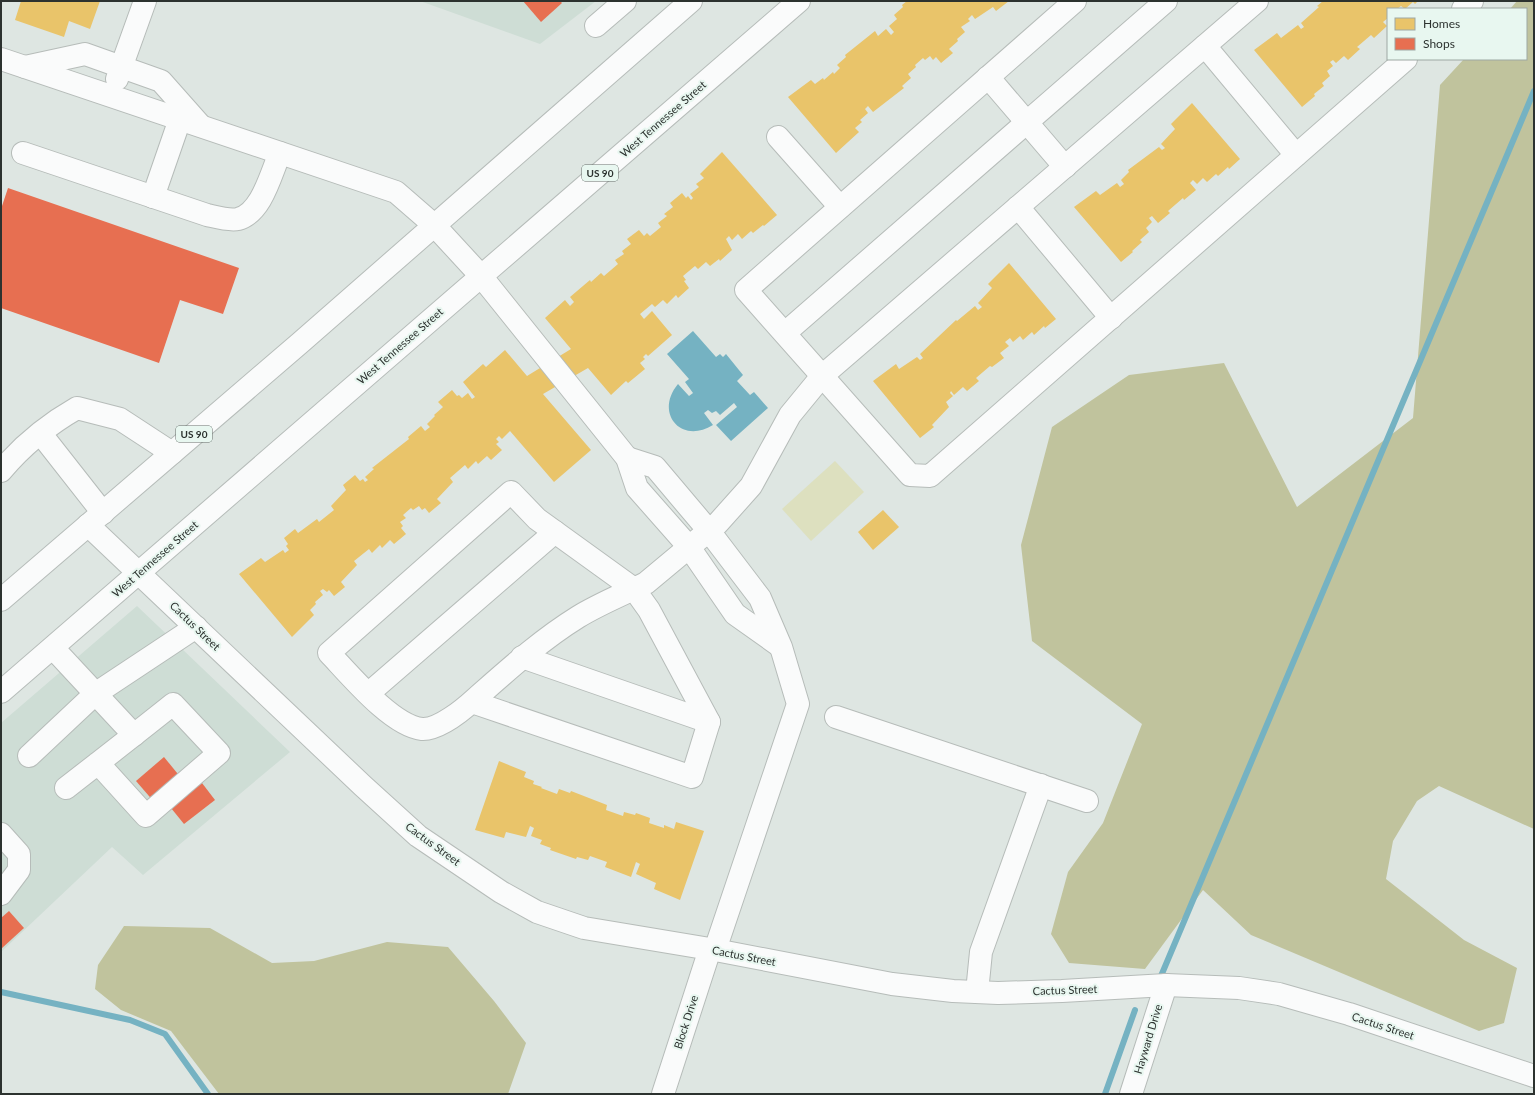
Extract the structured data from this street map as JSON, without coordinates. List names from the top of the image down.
{
  "streets": {
    "main road": [
      "West Tennessee Street",
      "US 90",
      "Cactus Street",
      "Block Drive",
      "Hayward Drive"
    ]
  },
  "crossings": [
    ["West Tennessee Street", "Cactus Street"],
    ["US 90", "Cactus Street"],
    ["Cactus Street", "Block Drive"],
    ["Cactus Street", "Hayward Drive"]
  ],
  "legend": ["Homes", "Shops"]
}
